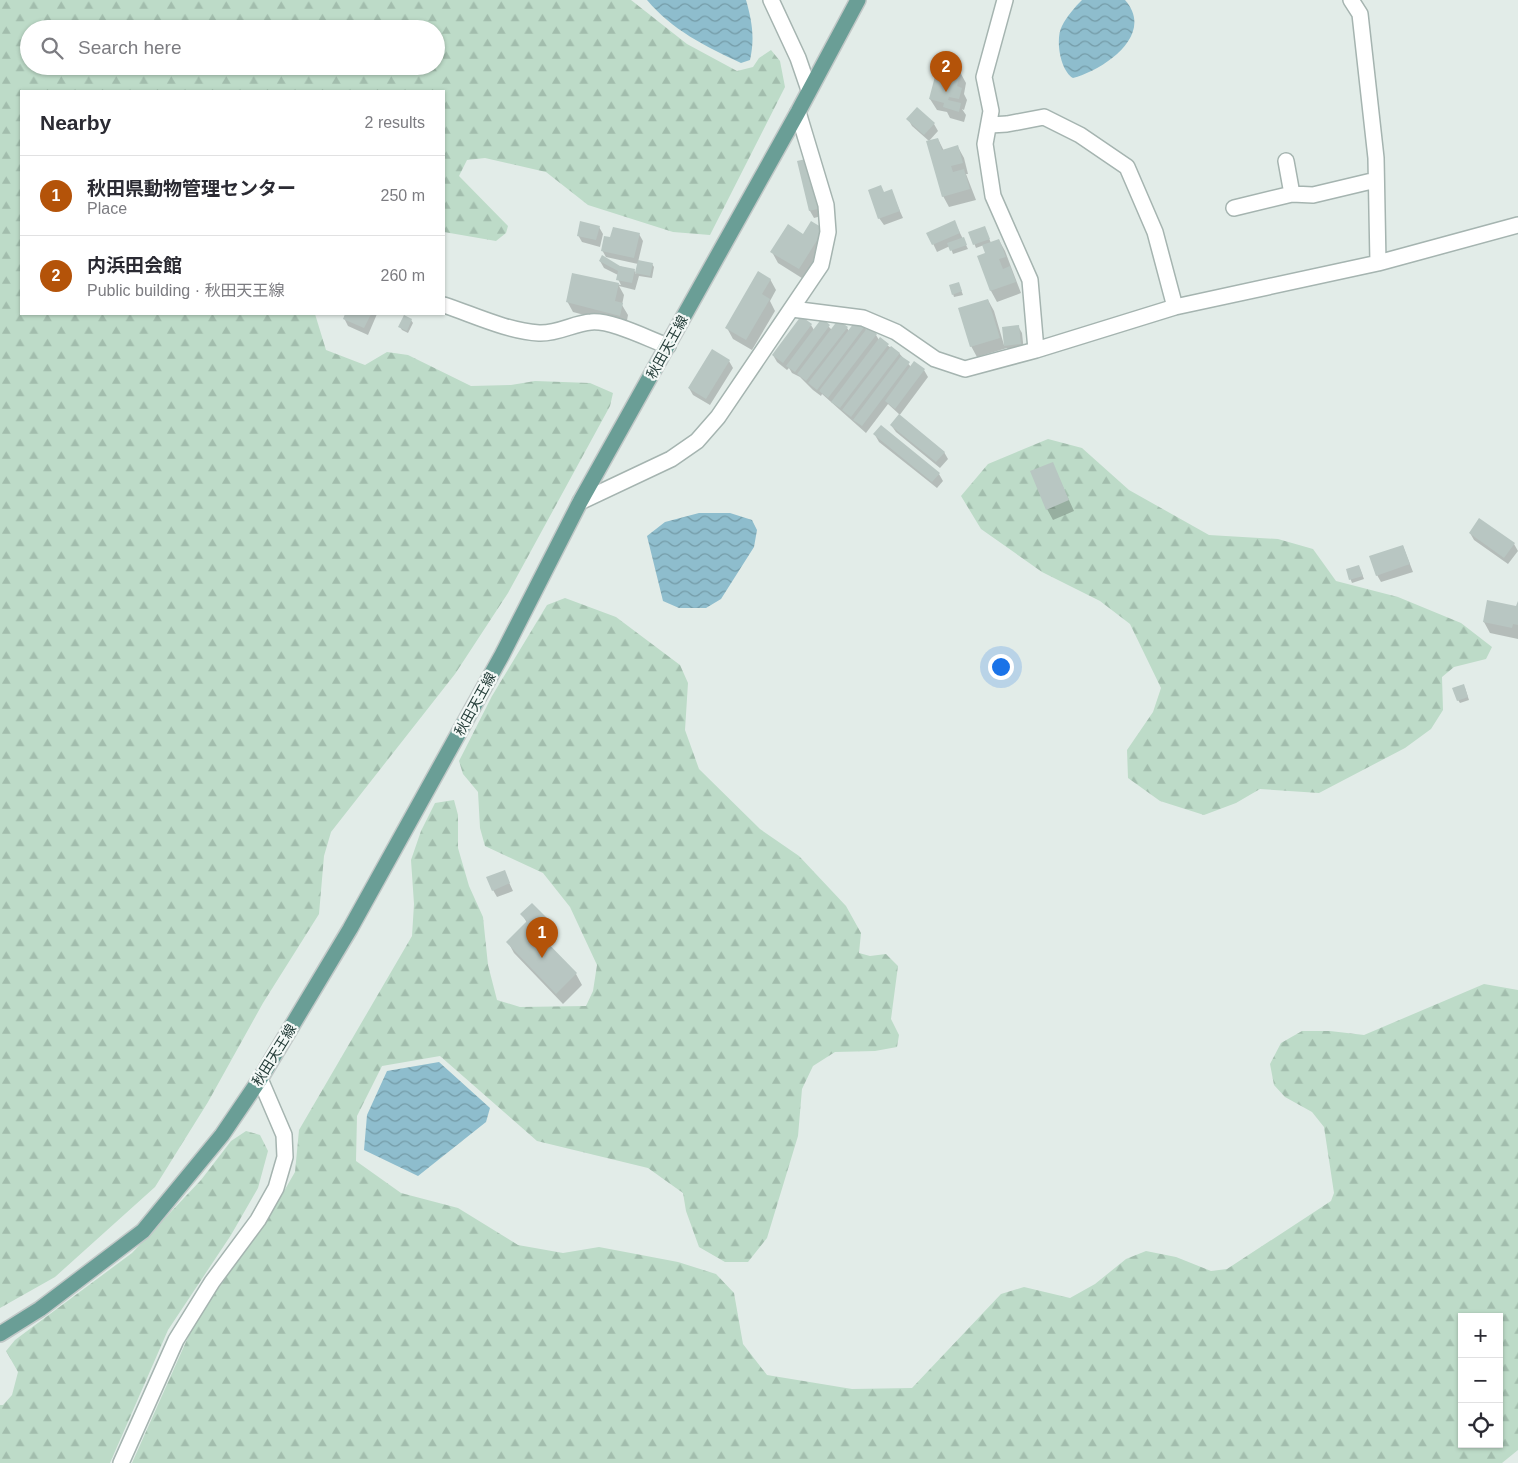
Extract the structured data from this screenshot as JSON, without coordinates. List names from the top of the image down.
{
  "streets": {
    "main road": ["秋田天王線"]
  },
  "page": {
    "search": "Search here",
    "pins": ["2", "1"],
    "heading": ["Nearby", "2 results"],
    "list": [
      {
        "mark": "1",
        "name": "秋田県動物管理センター",
        "note": "Place",
        "value": "250 m"
      },
      {
        "mark": "2",
        "name": "内浜田会館",
        "note": "Public building · 秋田天王線",
        "value": "260 m"
      }
    ],
    "map_buttons": ["+", "−"]
  }
}
